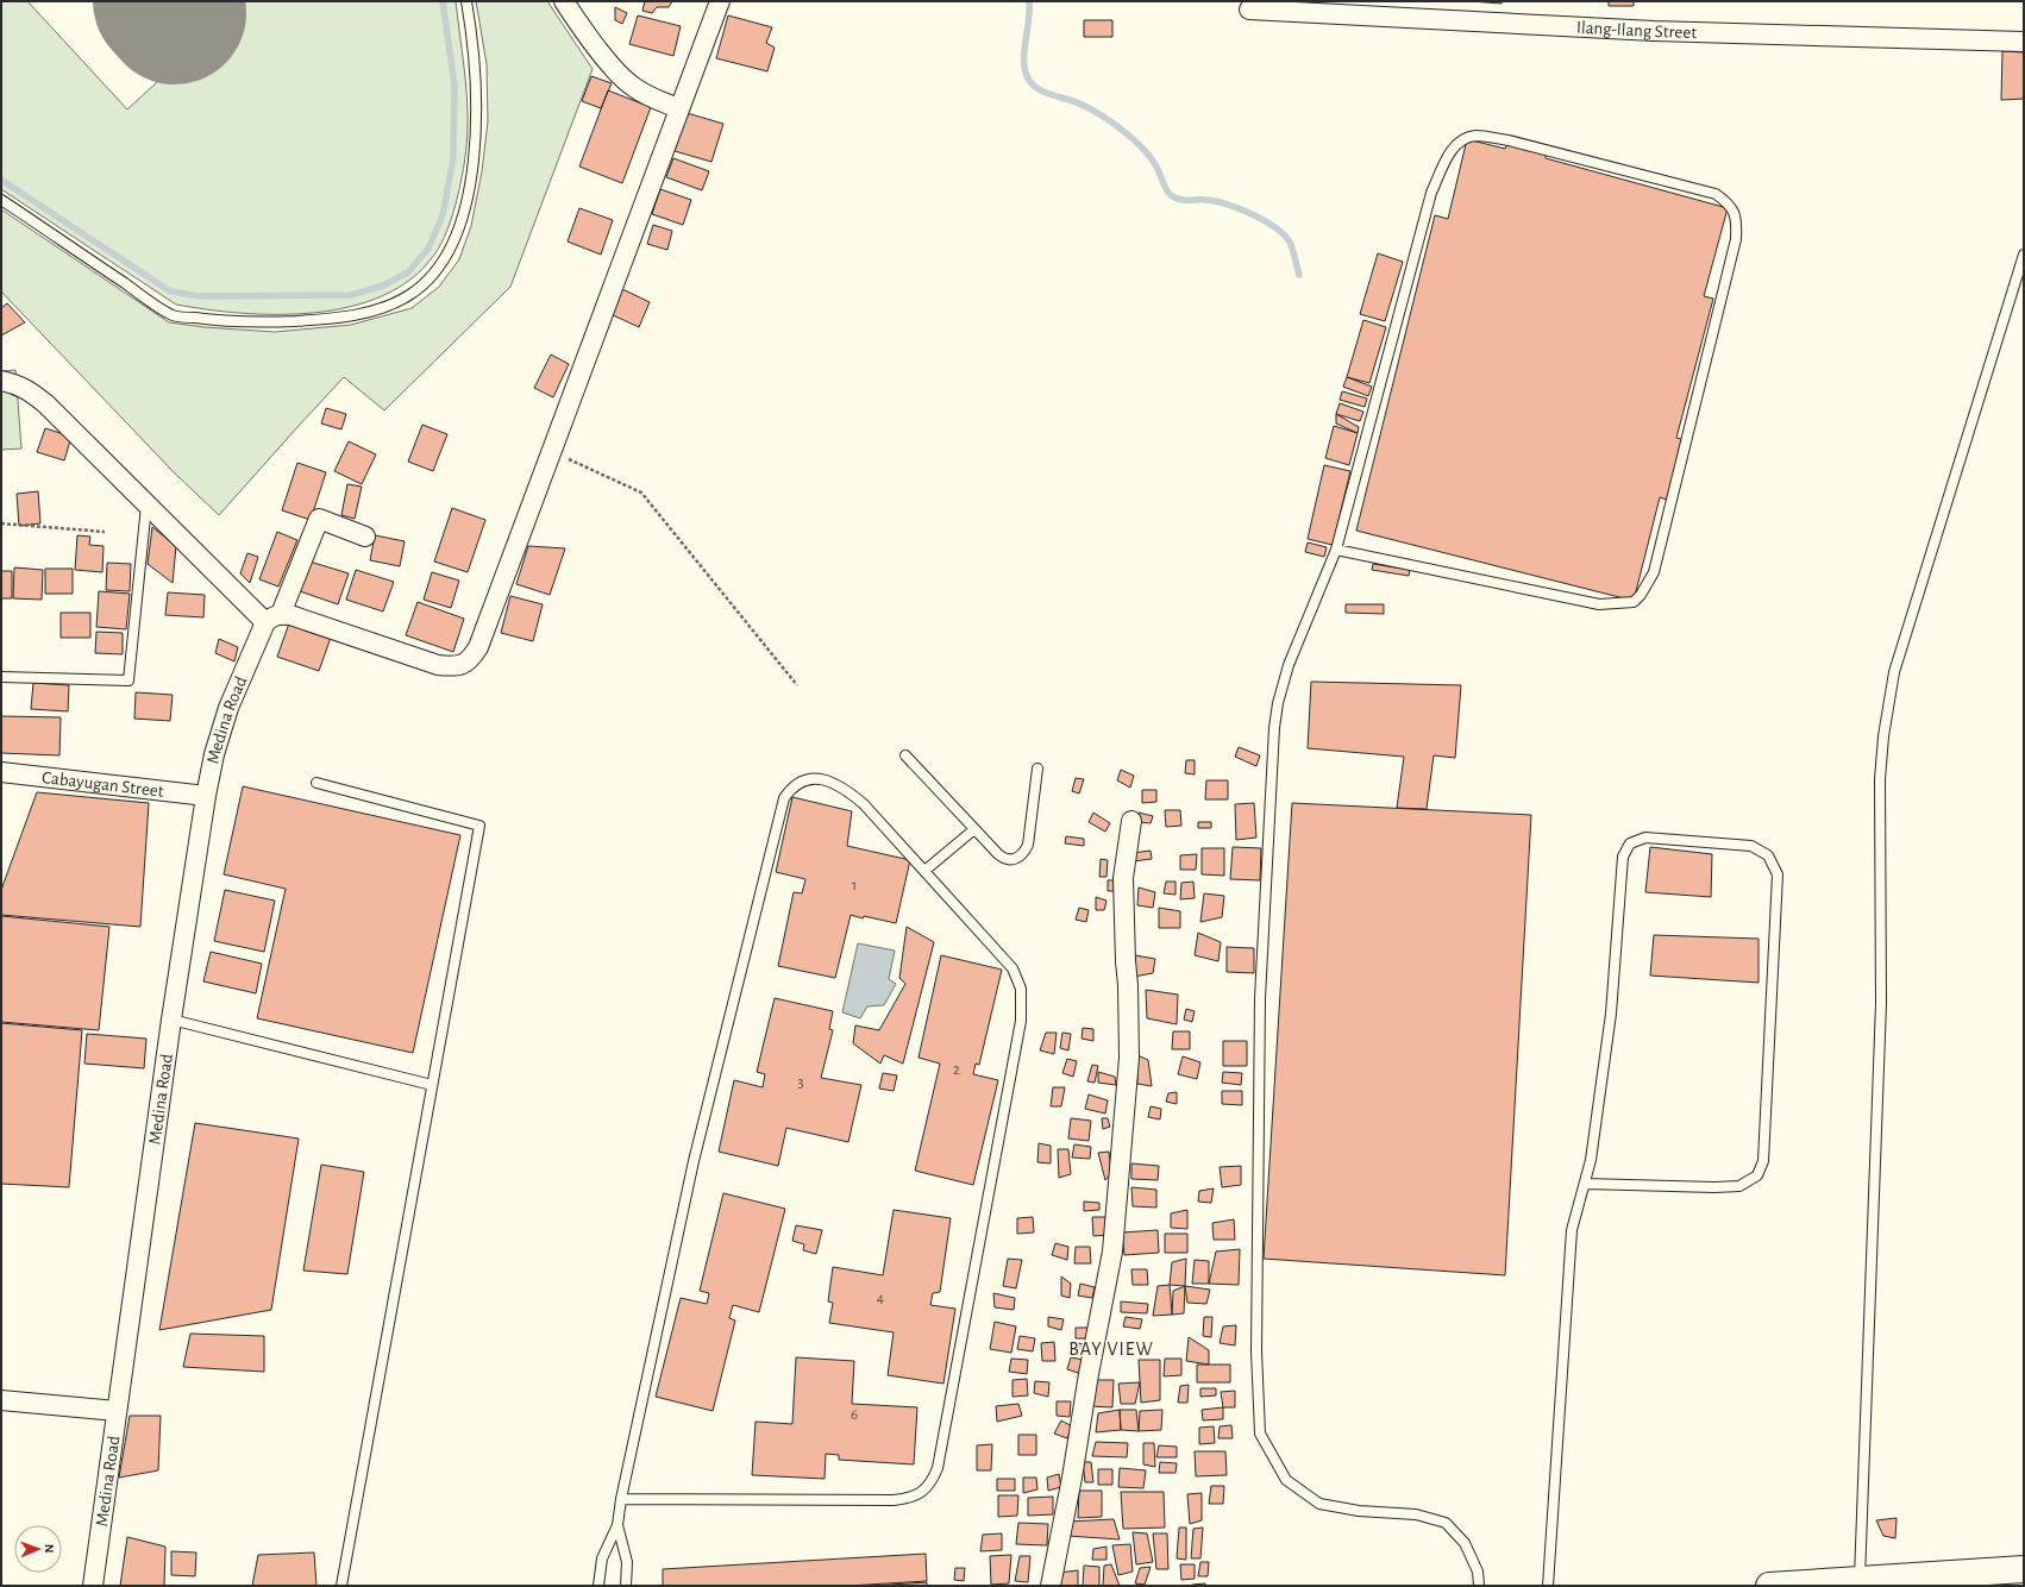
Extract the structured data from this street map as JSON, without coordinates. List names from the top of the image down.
{
  "streets": {
    "street": ["Ilang-Ilang Street", "Medina Road", "Cabayugan Street"]
  },
  "crossings": [
    ["Medina Road", "Cabayugan Street"]
  ],
  "districts": ["BAY VIEW"],
  "house_numbers": [
    "1",
    "2",
    "3",
    "4",
    "6"
  ],
  "north": "right"
}
